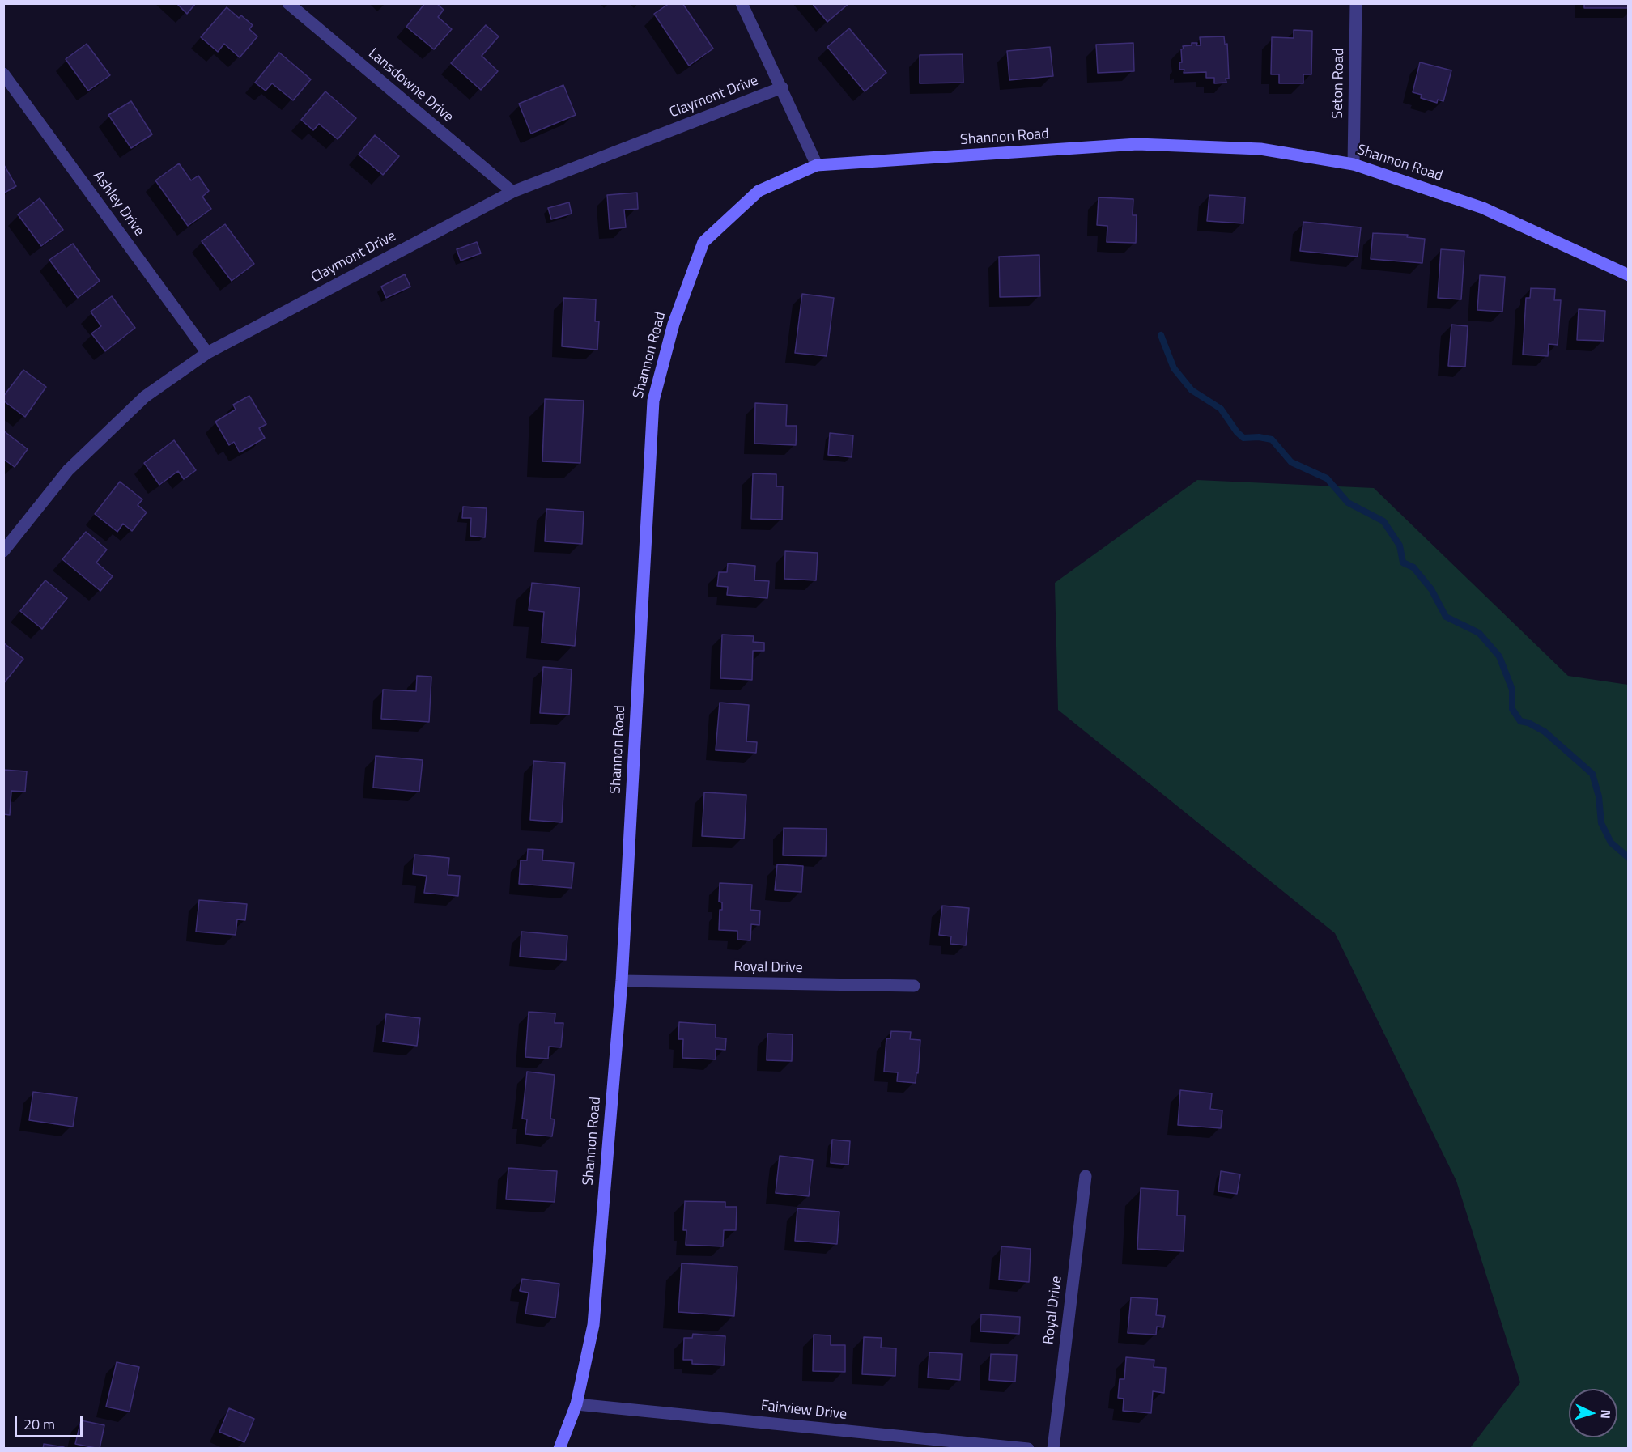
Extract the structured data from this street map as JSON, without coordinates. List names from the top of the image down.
{
  "streets": {
    "street": [
      "Seton Road",
      "Lansdowne Drive",
      "Claymont Drive",
      "Shannon Road",
      "Ashley Drive",
      "Royal Drive",
      "Fairview Drive"
    ]
  },
  "crossings": [
    ["Seton Road", "Shannon Road"],
    ["Lansdowne Drive", "Claymont Drive"],
    ["Claymont Drive", "Ashley Drive"],
    ["Shannon Road", "Royal Drive"],
    ["Shannon Road", "Fairview Drive"]
  ],
  "scale_bar": "20 m",
  "north": "right"
}
